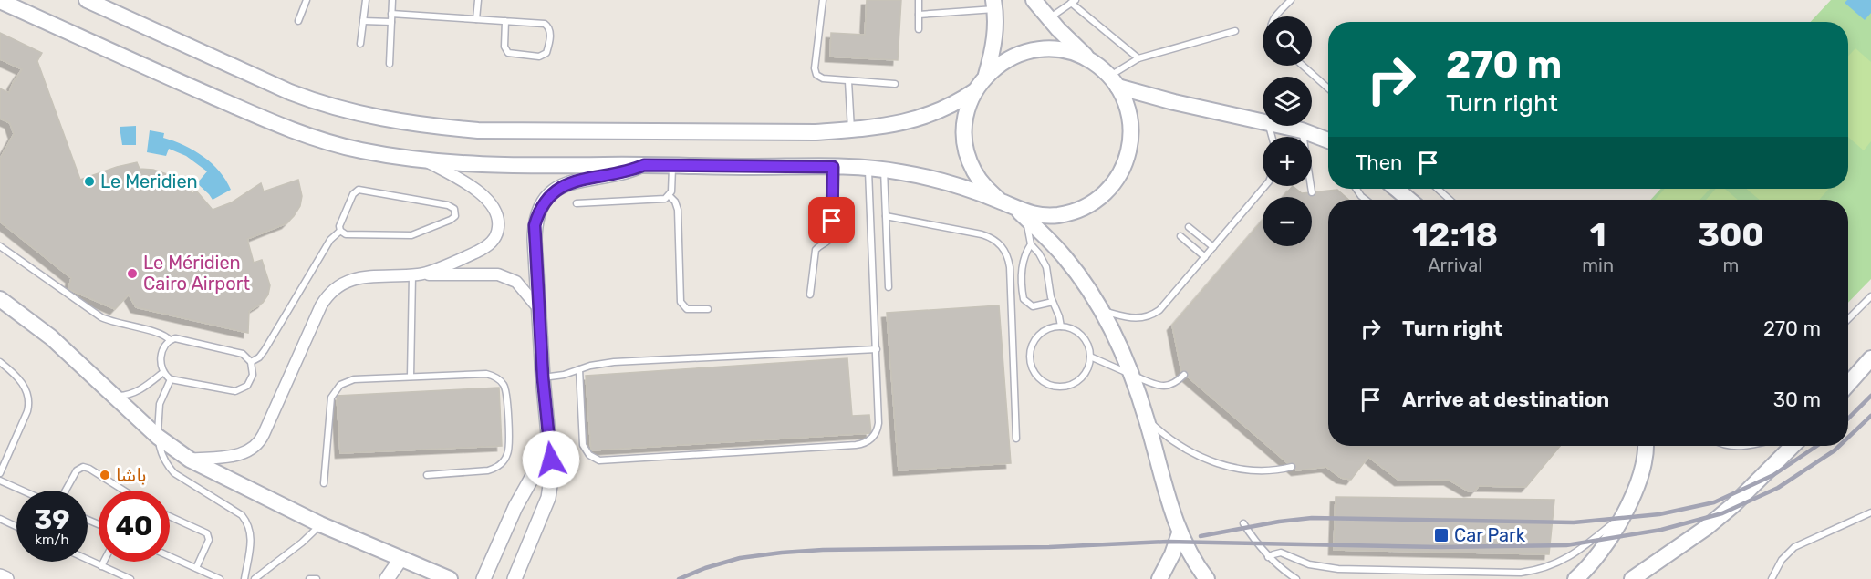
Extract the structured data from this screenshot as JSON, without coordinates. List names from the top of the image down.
{
  "places": {
    "other": ["Le Meridien", "Le Méridien Cairo Airport", "باشا"],
    "transit": ["Car Park"]
  },
  "page": {
    "map_buttons": ["+", "−"],
    "turn": ["270 m", "Turn right"],
    "then": "Then",
    "eta": [
      "12:18",
      "Arrival",
      "1",
      "min",
      "300",
      "m"
    ],
    "list": [
      {
        "name": "Turn right",
        "value": "270 m"
      },
      {
        "name": "Arrive at destination",
        "value": "30 m"
      }
    ],
    "speed": "39 km/h",
    "limit": "40"
  }
}
